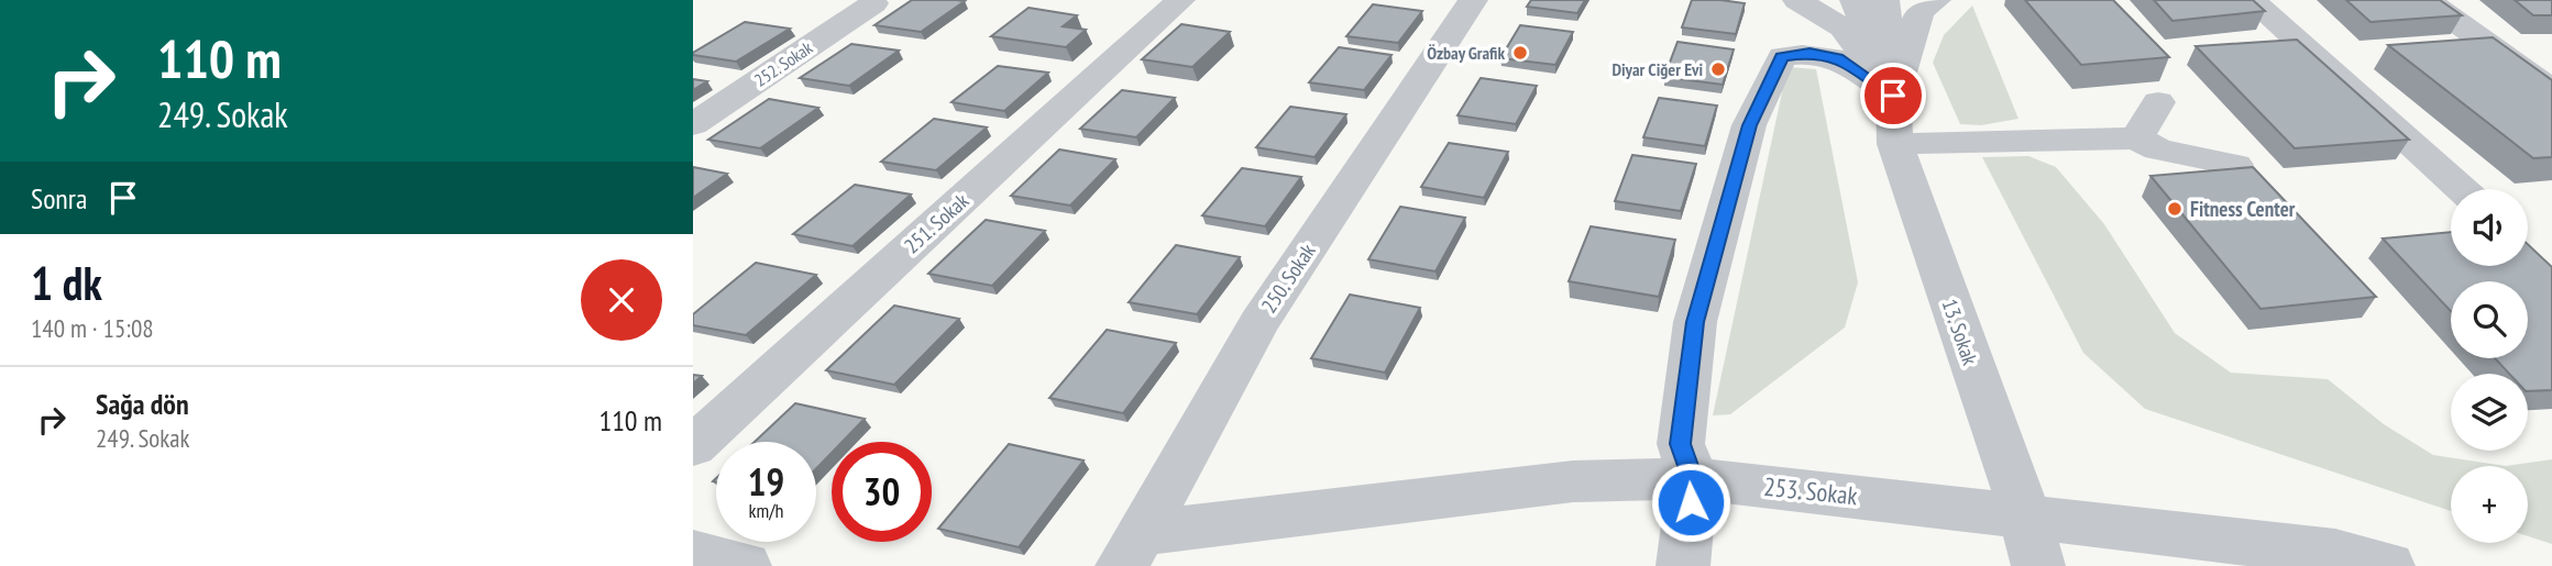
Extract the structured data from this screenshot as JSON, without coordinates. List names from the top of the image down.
{
  "streets": {
    "street": [
      "252. Sokak",
      "251. Sokak",
      "250. Sokak",
      "13. Sokak",
      "253. Sokak"
    ]
  },
  "crossings": [
    ["250. Sokak", "253. Sokak"],
    ["13. Sokak", "253. Sokak"]
  ],
  "places": ["Özbay Grafik", "Diyar Ciğer Evi", "Fitness Center"],
  "page": {
    "turn": ["110 m", "249. Sokak"],
    "then": "Sonra",
    "map_buttons": "+",
    "heading": ["1 dk", "140 m · 15:08"],
    "list": [
      {
        "name": "Sağa dön",
        "note": "249. Sokak",
        "value": "110 m"
      }
    ],
    "speed": "19 km/h",
    "limit": "30"
  }
}
